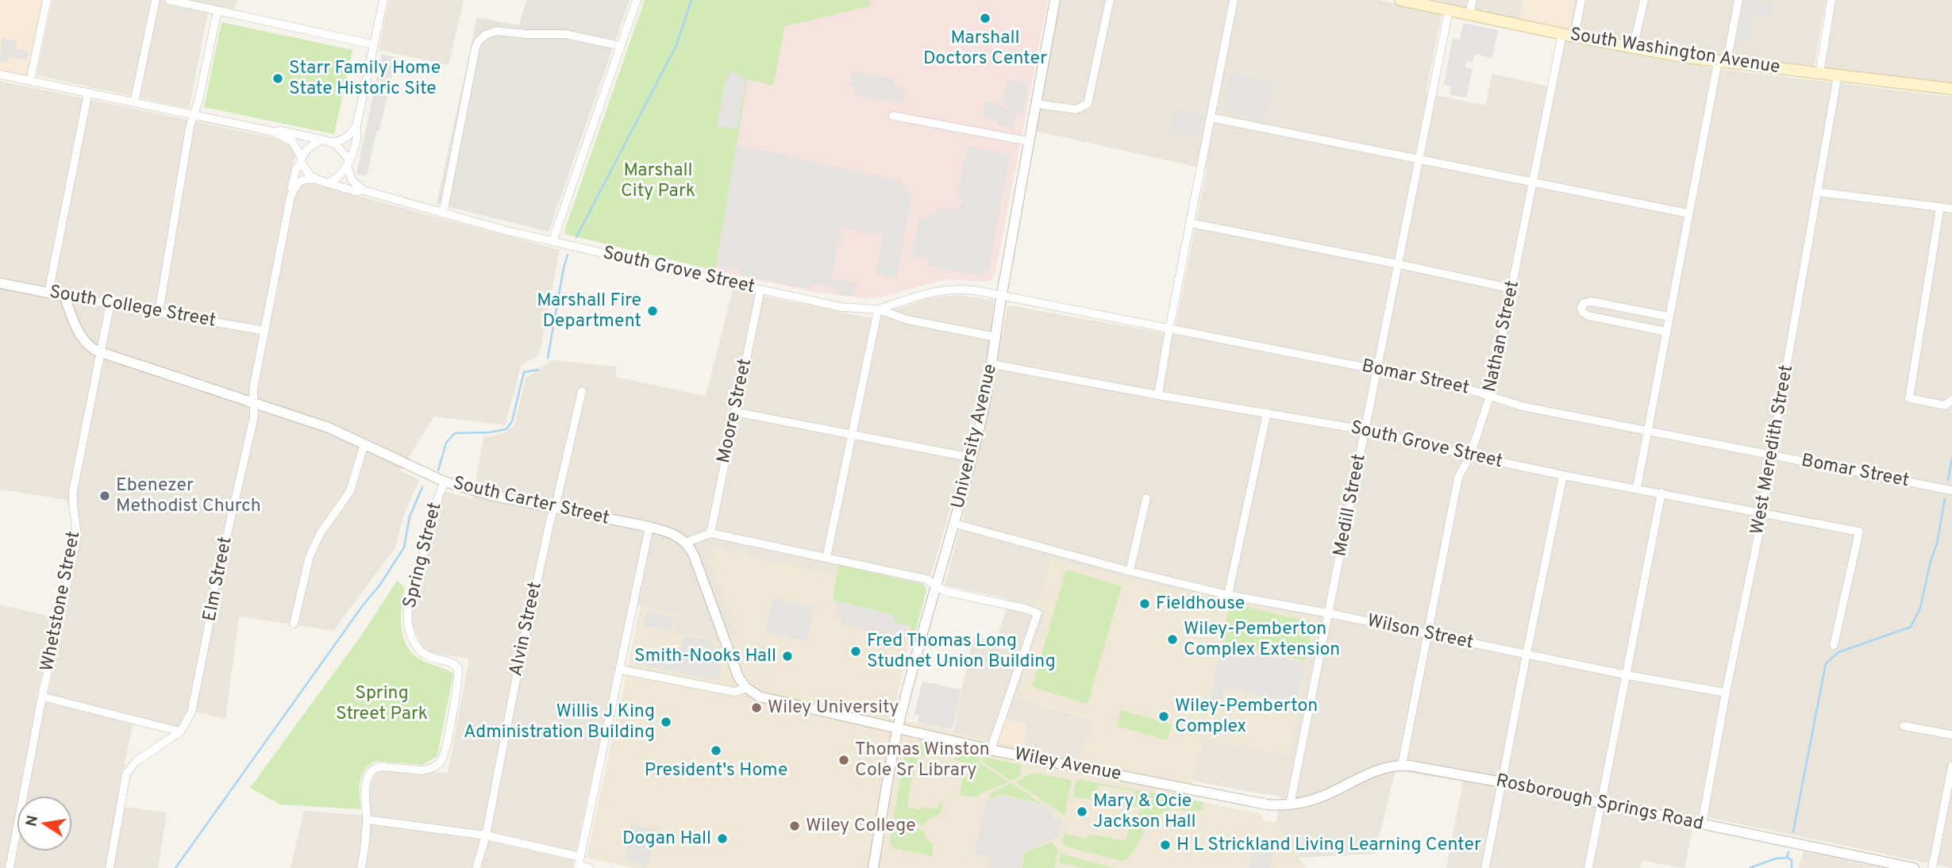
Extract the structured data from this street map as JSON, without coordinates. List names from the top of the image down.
{
  "streets": {
    "main road": ["South Washington Avenue"],
    "street": [
      "South Grove Street",
      "South College Street",
      "Nathan Street",
      "Bomar Street",
      "Moore Street",
      "University Avenue",
      "West Meredith Street",
      "South Carter Street",
      "Medill Street",
      "Spring Street",
      "Elm Street",
      "Whetstone Street",
      "Alvin Street",
      "Wilson Street",
      "Wiley Avenue",
      "Rosborough Springs Road"
    ]
  },
  "crossings": [
    ["South Washington Avenue", "Nathan Street"],
    ["South Washington Avenue", "West Meredith Street"],
    ["South Washington Avenue", "Medill Street"],
    ["South Grove Street", "Nathan Street"],
    ["South Grove Street", "Bomar Street"],
    ["South Grove Street", "Moore Street"],
    ["South Grove Street", "University Avenue"],
    ["South Grove Street", "West Meredith Street"],
    ["South Grove Street", "Medill Street"],
    ["South Grove Street", "Elm Street"],
    ["South College Street", "South Carter Street"],
    ["South College Street", "Elm Street"],
    ["South College Street", "Whetstone Street"],
    ["Nathan Street", "Bomar Street"],
    ["Nathan Street", "Wilson Street"],
    ["Nathan Street", "Rosborough Springs Road"],
    ["Bomar Street", "University Avenue"],
    ["Bomar Street", "West Meredith Street"],
    ["Bomar Street", "Medill Street"],
    ["University Avenue", "Wilson Street"],
    ["University Avenue", "Wiley Avenue"],
    ["West Meredith Street", "Wilson Street"],
    ["West Meredith Street", "Rosborough Springs Road"],
    ["South Carter Street", "Spring Street"],
    ["South Carter Street", "Elm Street"],
    ["South Carter Street", "Whetstone Street"],
    ["South Carter Street", "Alvin Street"],
    ["Medill Street", "Wilson Street"],
    ["Medill Street", "Wiley Avenue"],
    ["Medill Street", "Rosborough Springs Road"],
    ["Wiley Avenue", "Rosborough Springs Road"]
  ],
  "parks": ["Marshall City Park", "Spring Street Park"],
  "places": [
    "Marshall Doctors Center",
    "Starr Family Home State Historic Site",
    "Marshall Fire Department",
    "Ebenezer Methodist Church",
    "Fieldhouse",
    "Wiley-Pemberton Complex Extension",
    "Fred Thomas Long Studnet Union Building",
    "Smith-Nooks Hall",
    "Wiley University",
    "Wiley-Pemberton Complex",
    "Willis J King Administration Building",
    "President's Home",
    "Thomas Winston Cole Sr Library",
    "Mary & Ocie Jackson Hall",
    "Wiley College",
    "Dogan Hall",
    "H L Strickland Living Learning Center"
  ],
  "north": "left"
}
